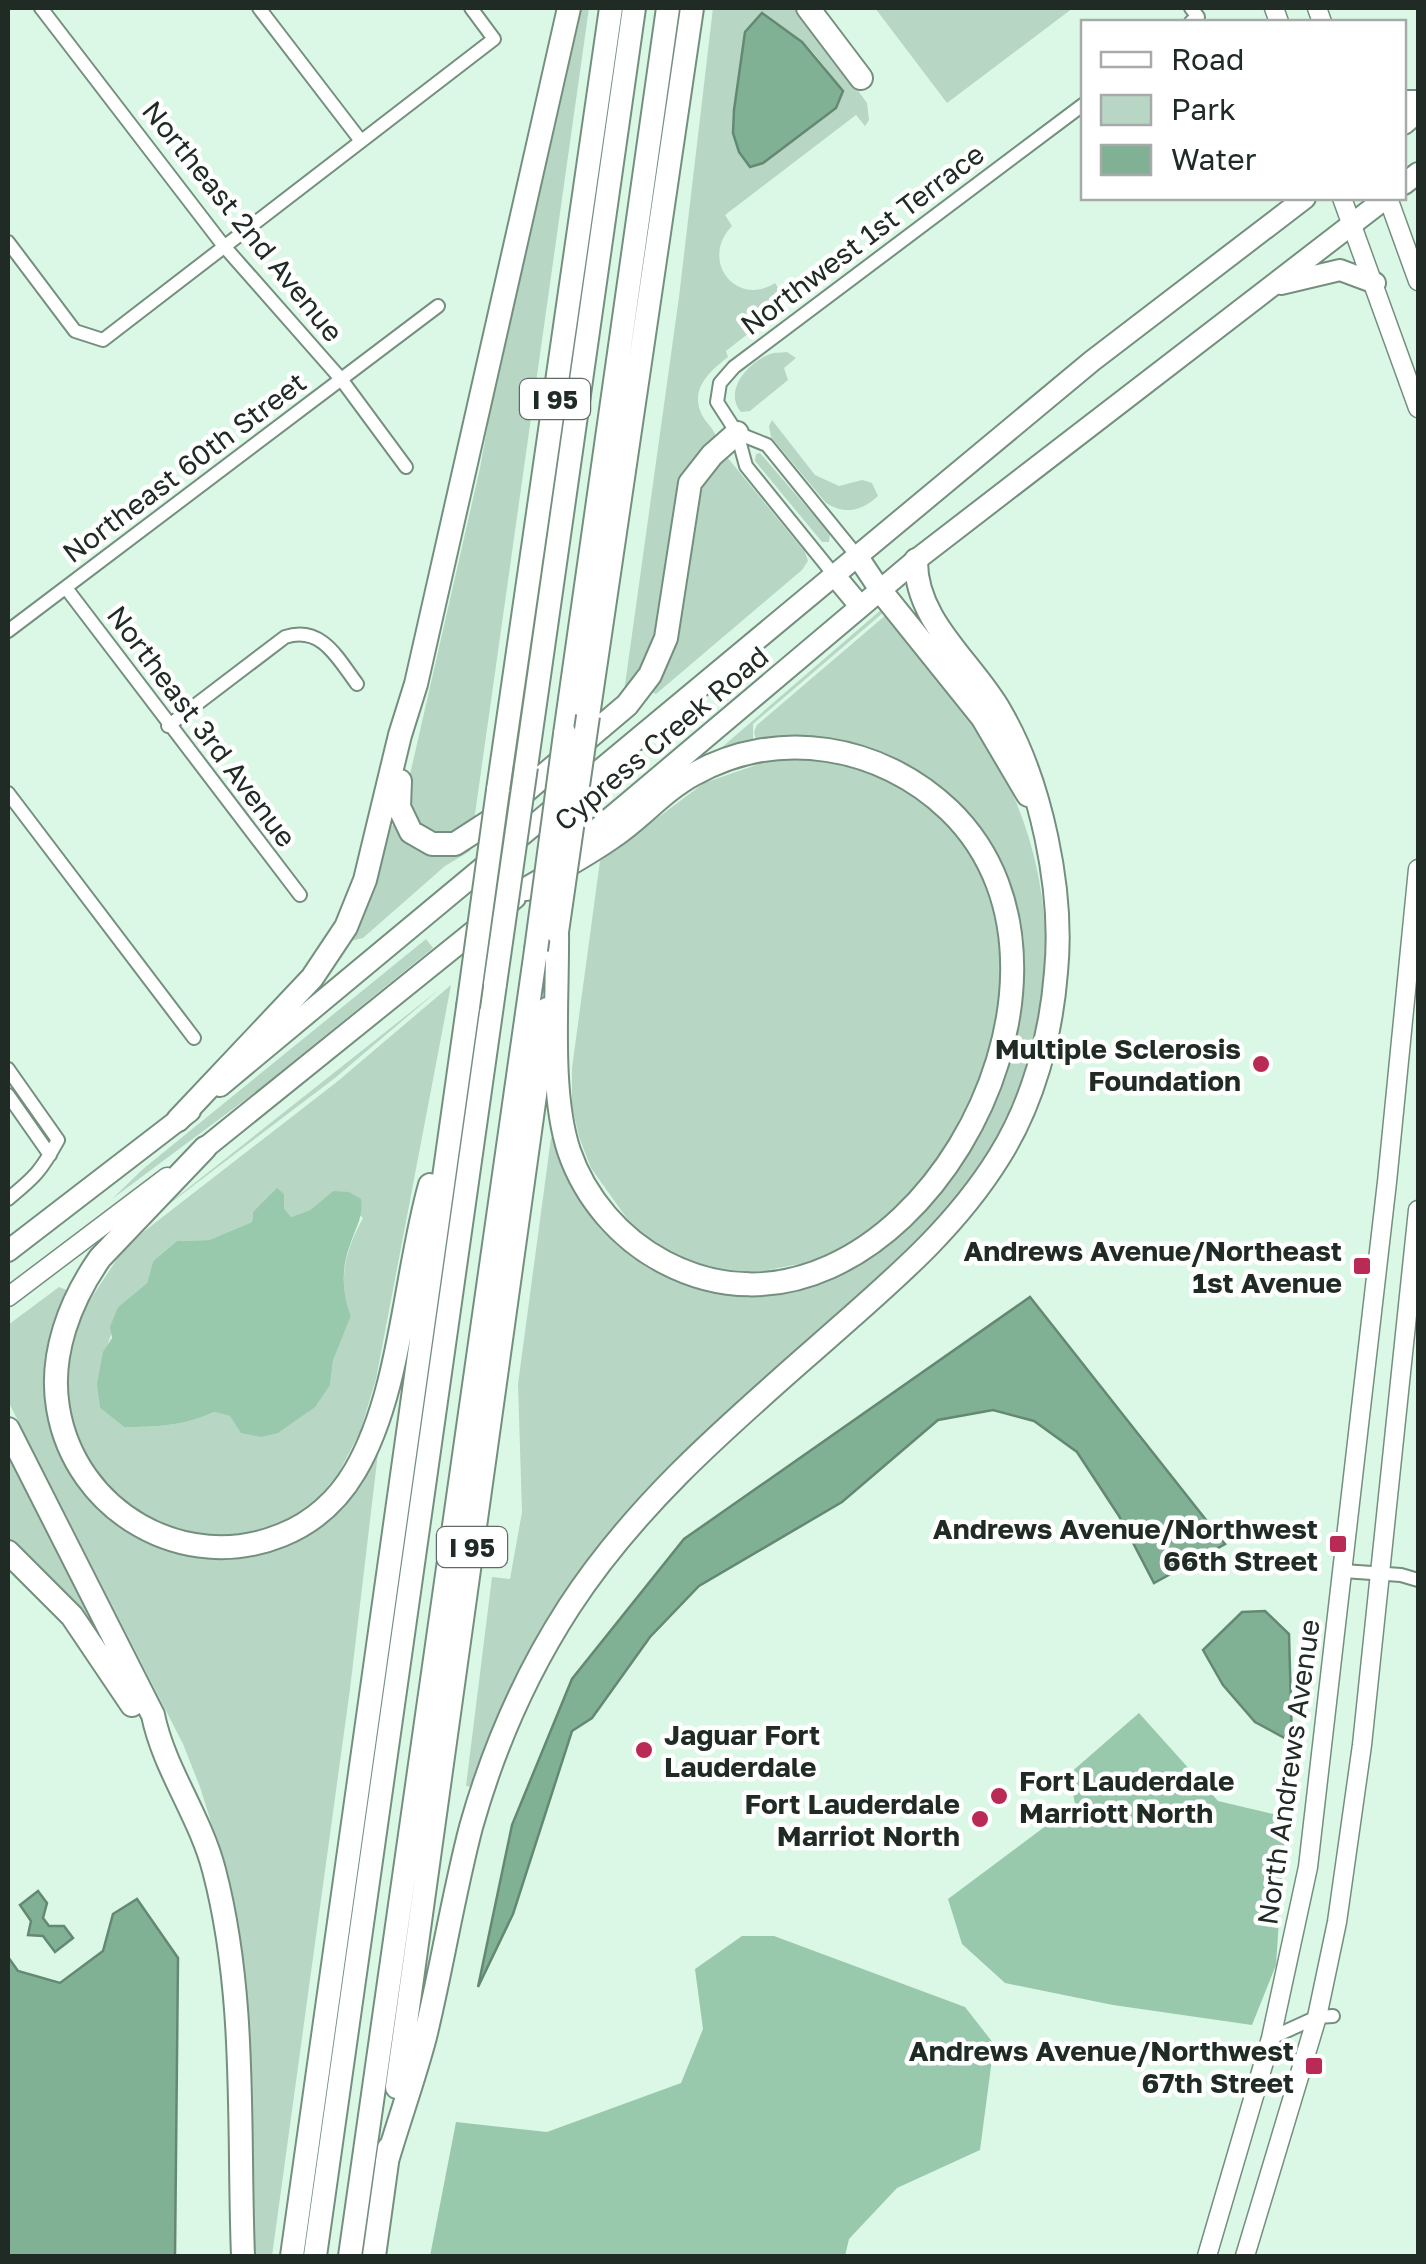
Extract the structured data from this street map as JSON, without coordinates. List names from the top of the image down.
{
  "streets": {
    "highway": ["I 95"],
    "main road": ["Cypress Creek Road", "North Andrews Avenue"],
    "street": [
      "Northeast 2nd Avenue",
      "Northwest 1st Terrace",
      "Northeast 60th Street",
      "Northeast 3rd Avenue"
    ]
  },
  "crossings": [
    ["Northeast 2nd Avenue", "Northeast 60th Street"],
    ["Northwest 1st Terrace", "Cypress Creek Road"],
    ["Northeast 60th Street", "Northeast 3rd Avenue"]
  ],
  "places": {
    "other": [
      "Multiple Sclerosis Foundation",
      "Jaguar Fort Lauderdale",
      "Fort Lauderdale Marriott North",
      "Fort Lauderdale Marriot North"
    ],
    "transit": ["Andrews Avenue/Northeast 1st Avenue", "Andrews Avenue/Northwest 66th Street", "Andrews Avenue/Northwest 67th Street"]
  },
  "legend": ["Road", "Park", "Water"]
}
